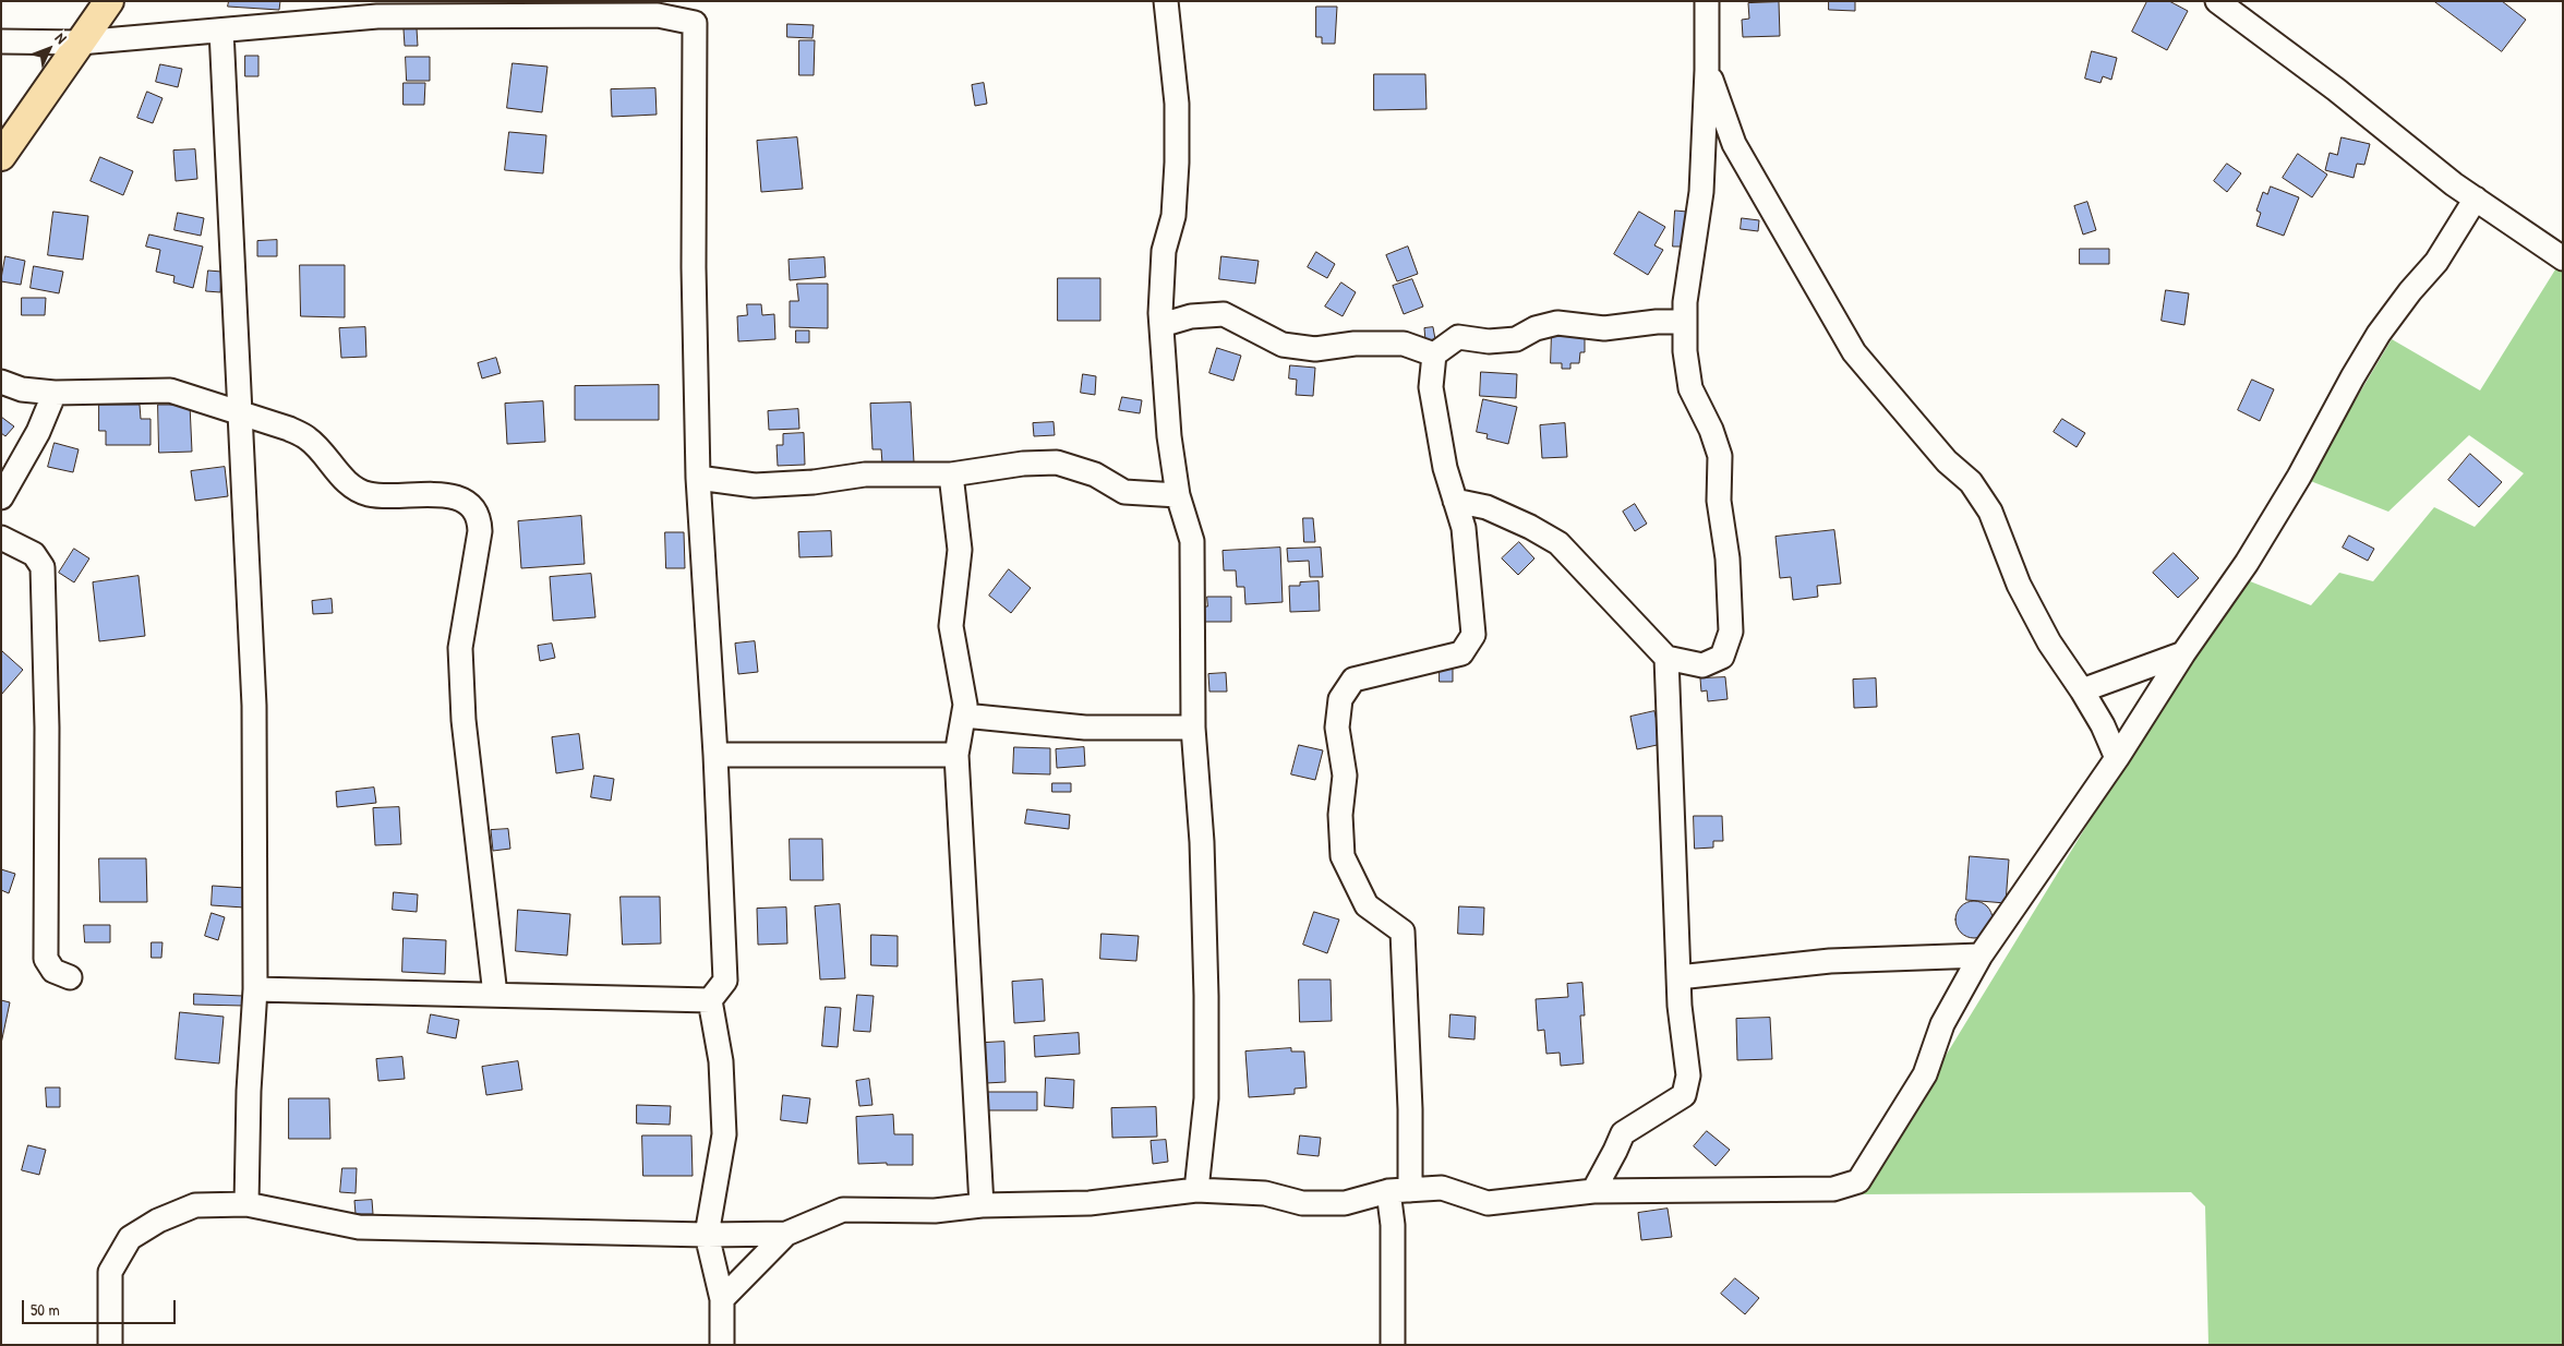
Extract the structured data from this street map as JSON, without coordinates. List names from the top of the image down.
{
  "scale_bar": "50 m",
  "north": "top right"
}
